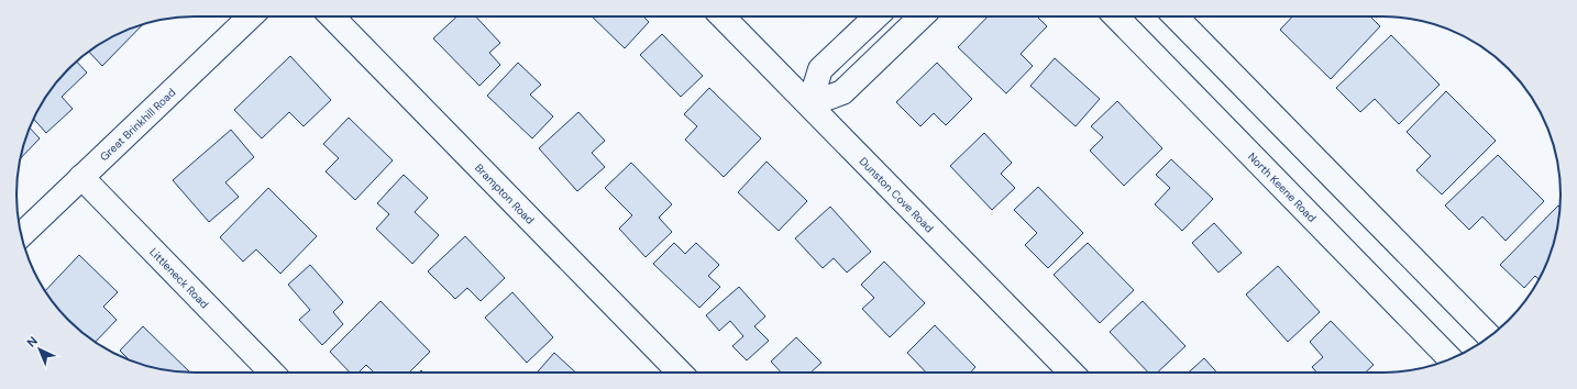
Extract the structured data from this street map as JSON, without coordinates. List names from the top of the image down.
{
  "streets": {
    "street": [
      "Great Brinkhill Road",
      "North Keene Road",
      "Brampton Road",
      "Dunston Cove Road",
      "Littleneck Road"
    ]
  },
  "crossings": [
    ["Great Brinkhill Road", "Littleneck Road"]
  ],
  "north": "top left"
}
